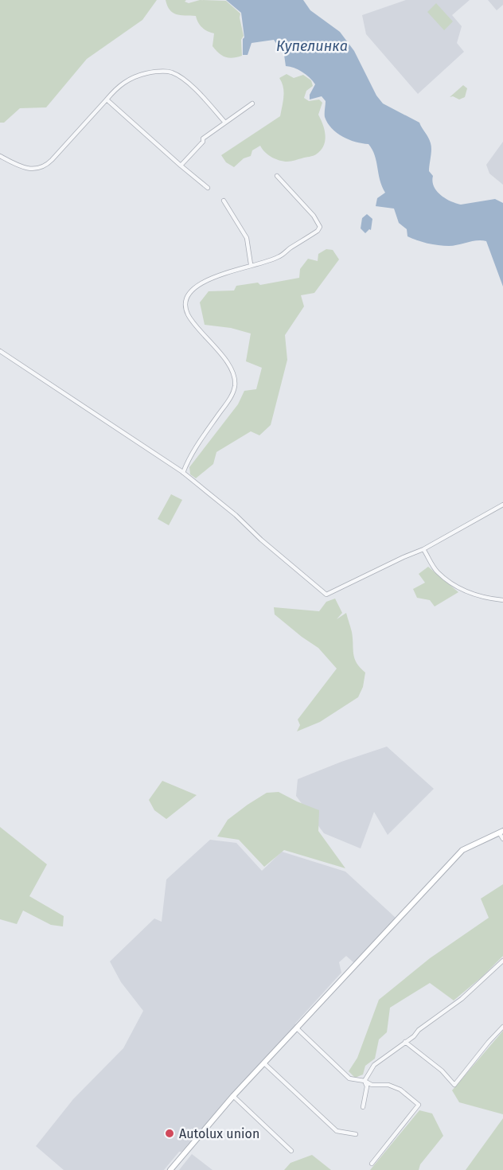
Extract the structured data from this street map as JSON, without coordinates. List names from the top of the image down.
{
  "water": ["Купелинка"],
  "places": ["Autolux union"]
}
